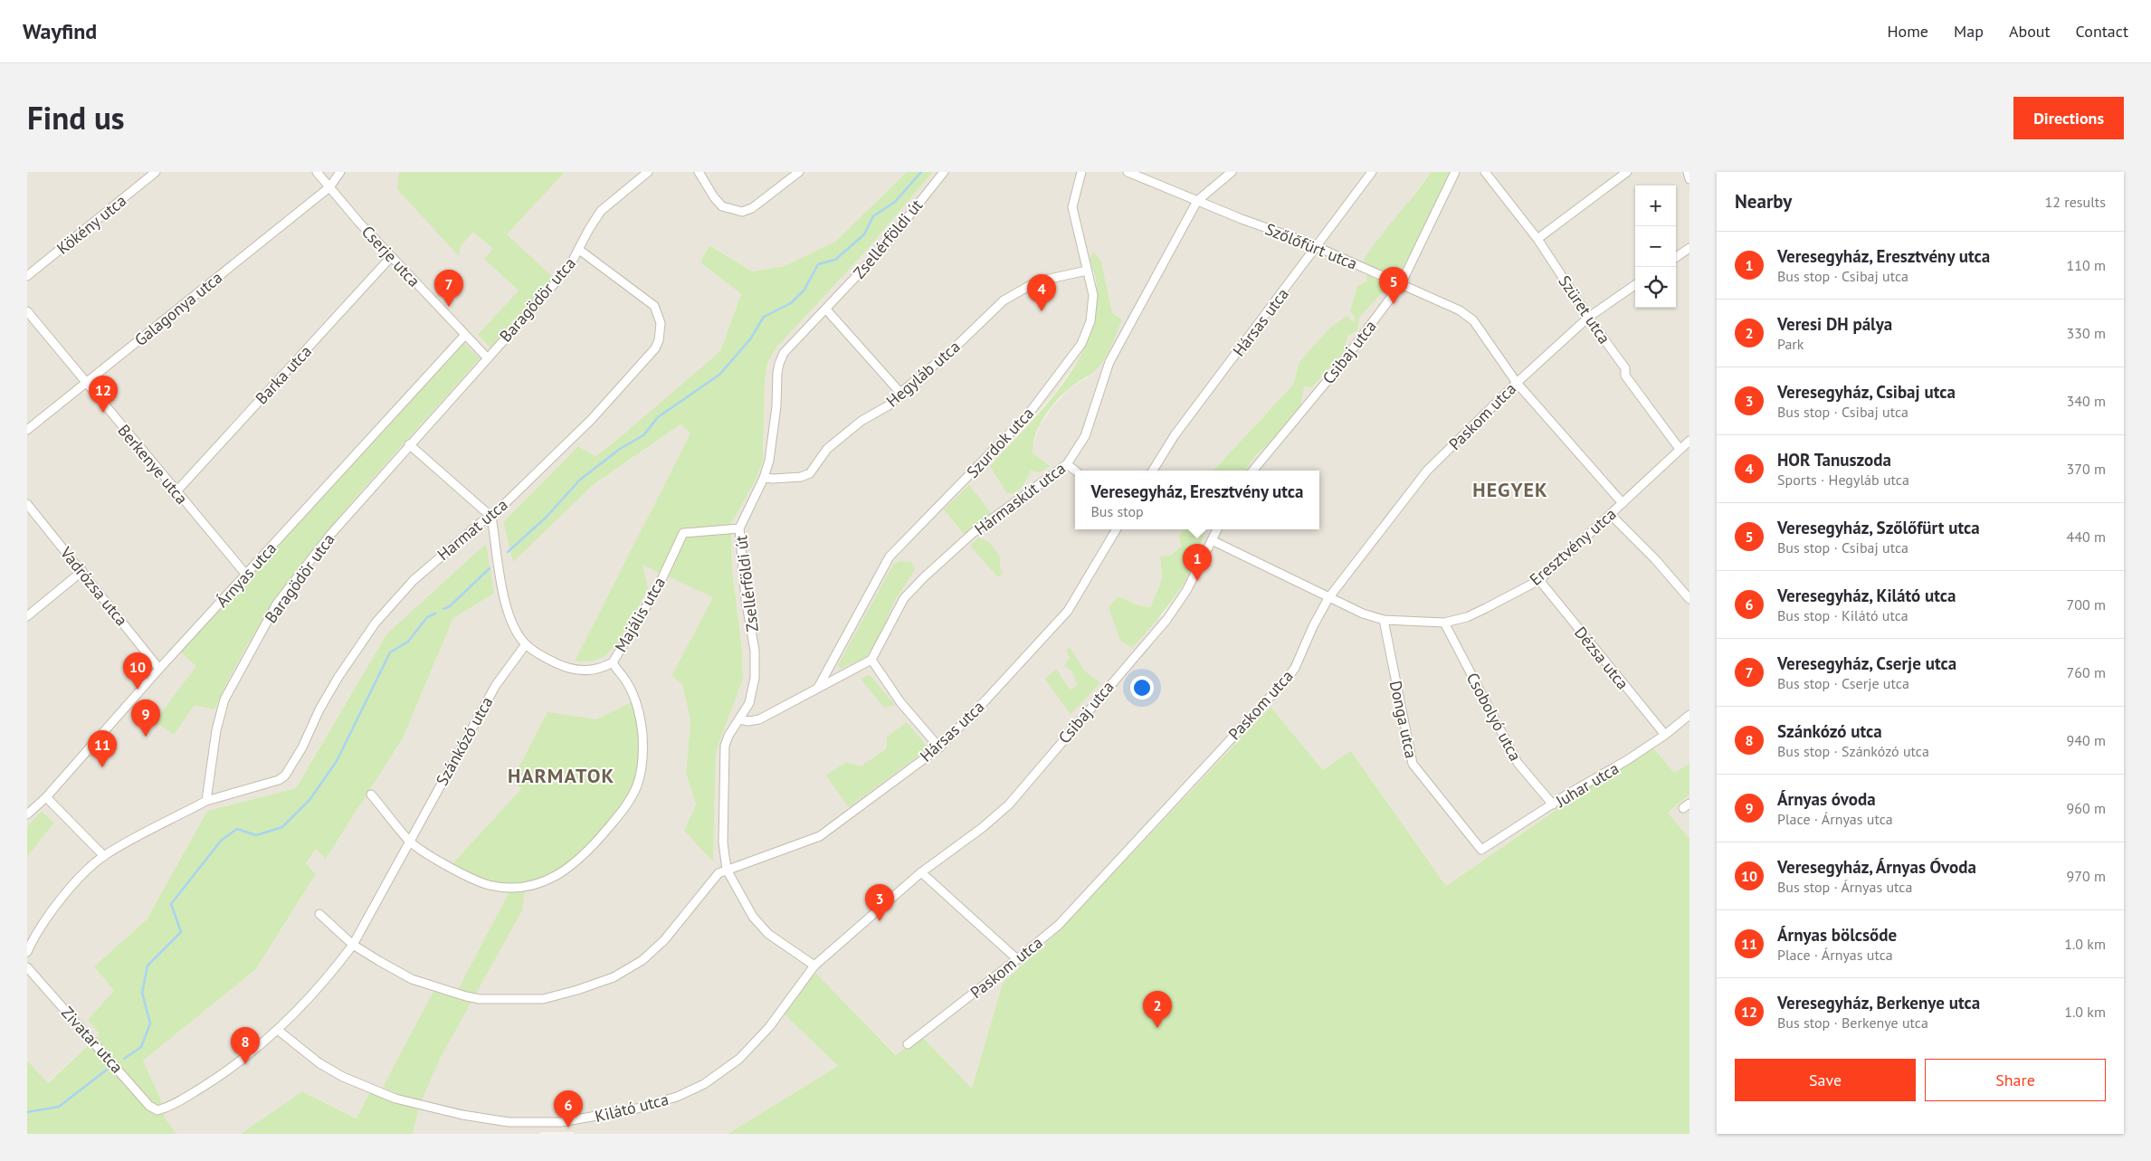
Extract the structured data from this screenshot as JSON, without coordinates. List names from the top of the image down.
{
  "streets": {
    "street": [
      "Kökény utca",
      "Zsellérföldi út",
      "Szőlőfürt utca",
      "Cserje utca",
      "Baragödör utca",
      "Galagonya utca",
      "Szüret utca",
      "Hársas utca",
      "Csibaj utca",
      "Hegyláb utca",
      "Barka utca",
      "Paskom utca",
      "Szurdok utca",
      "Berkenye utca",
      "Hármaskút utca",
      "Harmat utca",
      "Eresztvény utca",
      "Árnyas utca",
      "Vadrózsa utca",
      "Majális utca",
      "Dézsa utca",
      "Csobolyó utca",
      "Donga utca",
      "Szánkózó utca",
      "Juhar utca",
      "Zivatar utca",
      "Kilátó utca"
    ]
  },
  "crossings": [
    ["Zsellérföldi út", "Hársas utca"],
    ["Zsellérföldi út", "Csibaj utca"],
    ["Zsellérföldi út", "Hegyláb utca"],
    ["Zsellérföldi út", "Majális utca"],
    ["Zsellérföldi út", "Kilátó utca"],
    ["Szőlőfürt utca", "Hársas utca"],
    ["Szőlőfürt utca", "Csibaj utca"],
    ["Szőlőfürt utca", "Paskom utca"],
    ["Szőlőfürt utca", "Hármaskút utca"],
    ["Szőlőfürt utca", "Eresztvény utca"],
    ["Cserje utca", "Baragödör utca"],
    ["Cserje utca", "Galagonya utca"],
    ["Cserje utca", "Barka utca"],
    ["Cserje utca", "Árnyas utca"],
    ["Baragödör utca", "Harmat utca"],
    ["Galagonya utca", "Berkenye utca"],
    ["Szüret utca", "Paskom utca"],
    ["Szüret utca", "Eresztvény utca"],
    ["Csibaj utca", "Eresztvény utca"],
    ["Csibaj utca", "Kilátó utca"],
    ["Hegyláb utca", "Szurdok utca"],
    ["Barka utca", "Berkenye utca"],
    ["Paskom utca", "Eresztvény utca"],
    ["Berkenye utca", "Árnyas utca"],
    ["Eresztvény utca", "Dézsa utca"],
    ["Eresztvény utca", "Csobolyó utca"],
    ["Eresztvény utca", "Donga utca"],
    ["Árnyas utca", "Vadrózsa utca"],
    ["Majális utca", "Szánkózó utca"],
    ["Dézsa utca", "Juhar utca"],
    ["Csobolyó utca", "Juhar utca"],
    ["Donga utca", "Juhar utca"],
    ["Szánkózó utca", "Zivatar utca"],
    ["Szánkózó utca", "Kilátó utca"]
  ],
  "districts": ["HEGYEK", "HARMATOK"],
  "page": {
    "header": "Wayfind",
    "nav": [
      "Home",
      "Map",
      "About",
      "Contact"
    ],
    "title": "Find us",
    "buttons": [
      "Directions",
      ["Save", "Share"]
    ],
    "heading": ["Nearby", "12 results"],
    "map_buttons": ["+", "−"],
    "list": [
      {
        "mark": "1",
        "name": "Veresegyház, Eresztvény utca",
        "note": "Bus stop · Csibaj utca",
        "value": "110 m"
      },
      {
        "mark": "2",
        "name": "Veresi DH pálya",
        "note": "Park",
        "value": "330 m"
      },
      {
        "mark": "3",
        "name": "Veresegyház, Csibaj utca",
        "note": "Bus stop · Csibaj utca",
        "value": "340 m"
      },
      {
        "mark": "4",
        "name": "HOR Tanuszoda",
        "note": "Sports · Hegyláb utca",
        "value": "370 m"
      },
      {
        "mark": "5",
        "name": "Veresegyház, Szőlőfürt utca",
        "note": "Bus stop · Csibaj utca",
        "value": "440 m"
      },
      {
        "mark": "6",
        "name": "Veresegyház, Kilátó utca",
        "note": "Bus stop · Kilátó utca",
        "value": "700 m"
      },
      {
        "mark": "7",
        "name": "Veresegyház, Cserje utca",
        "note": "Bus stop · Cserje utca",
        "value": "760 m"
      },
      {
        "mark": "8",
        "name": "Szánkózó utca",
        "note": "Bus stop · Szánkózó utca",
        "value": "940 m"
      },
      {
        "mark": "9",
        "name": "Árnyas óvoda",
        "note": "Place · Árnyas utca",
        "value": "960 m"
      },
      {
        "mark": "10",
        "name": "Veresegyház, Árnyas Óvoda",
        "note": "Bus stop · Árnyas utca",
        "value": "970 m"
      },
      {
        "mark": "11",
        "name": "Árnyas bölcsőde",
        "note": "Place · Árnyas utca",
        "value": "1.0 km"
      },
      {
        "mark": "12",
        "name": "Veresegyház, Berkenye utca",
        "note": "Bus stop · Berkenye utca",
        "value": "1.0 km"
      }
    ],
    "pins": [
      "5",
      "7",
      "4",
      "12",
      "1",
      "10",
      "9",
      "11",
      "3",
      "2",
      "8",
      "6"
    ],
    "popup": ["Veresegyház, Eresztvény utca", "Bus stop"]
  }
}
